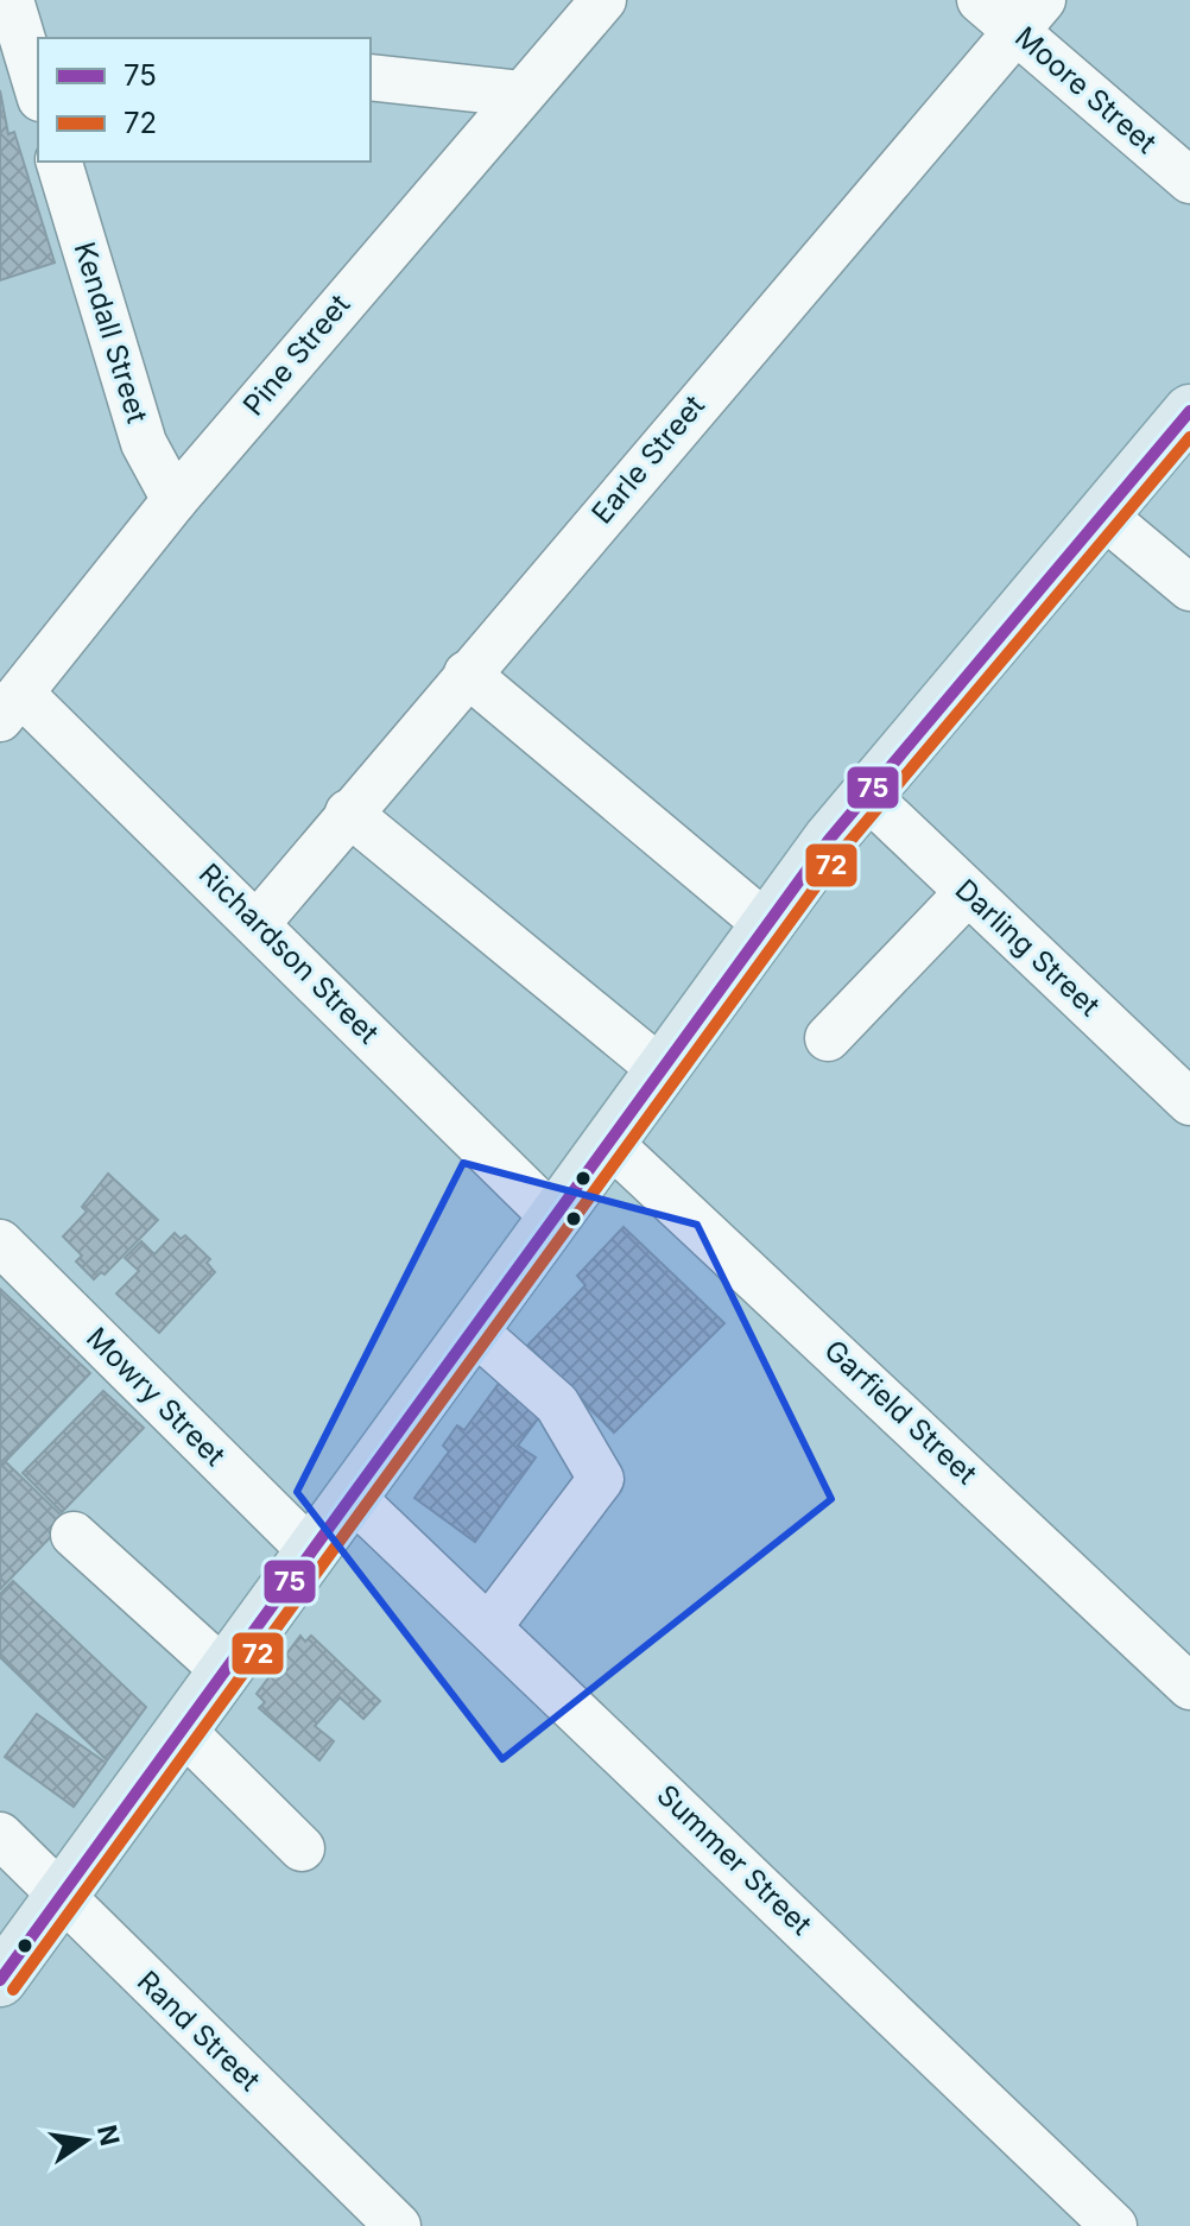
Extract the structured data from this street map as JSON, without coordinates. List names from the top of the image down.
{
  "streets": {
    "street": [
      "Moore Street",
      "Kendall Street",
      "Pine Street",
      "Earle Street",
      "Darling Street",
      "Richardson Street",
      "Mowry Street",
      "Garfield Street",
      "Summer Street",
      "Rand Street"
    ]
  },
  "crossings": [
    ["Moore Street", "Earle Street"],
    ["Kendall Street", "Pine Street"],
    ["Pine Street", "Richardson Street"],
    ["Earle Street", "Richardson Street"]
  ],
  "lines": ["transit line 75", "transit line 72"],
  "legend": ["75", "72"],
  "north": "right"
}
